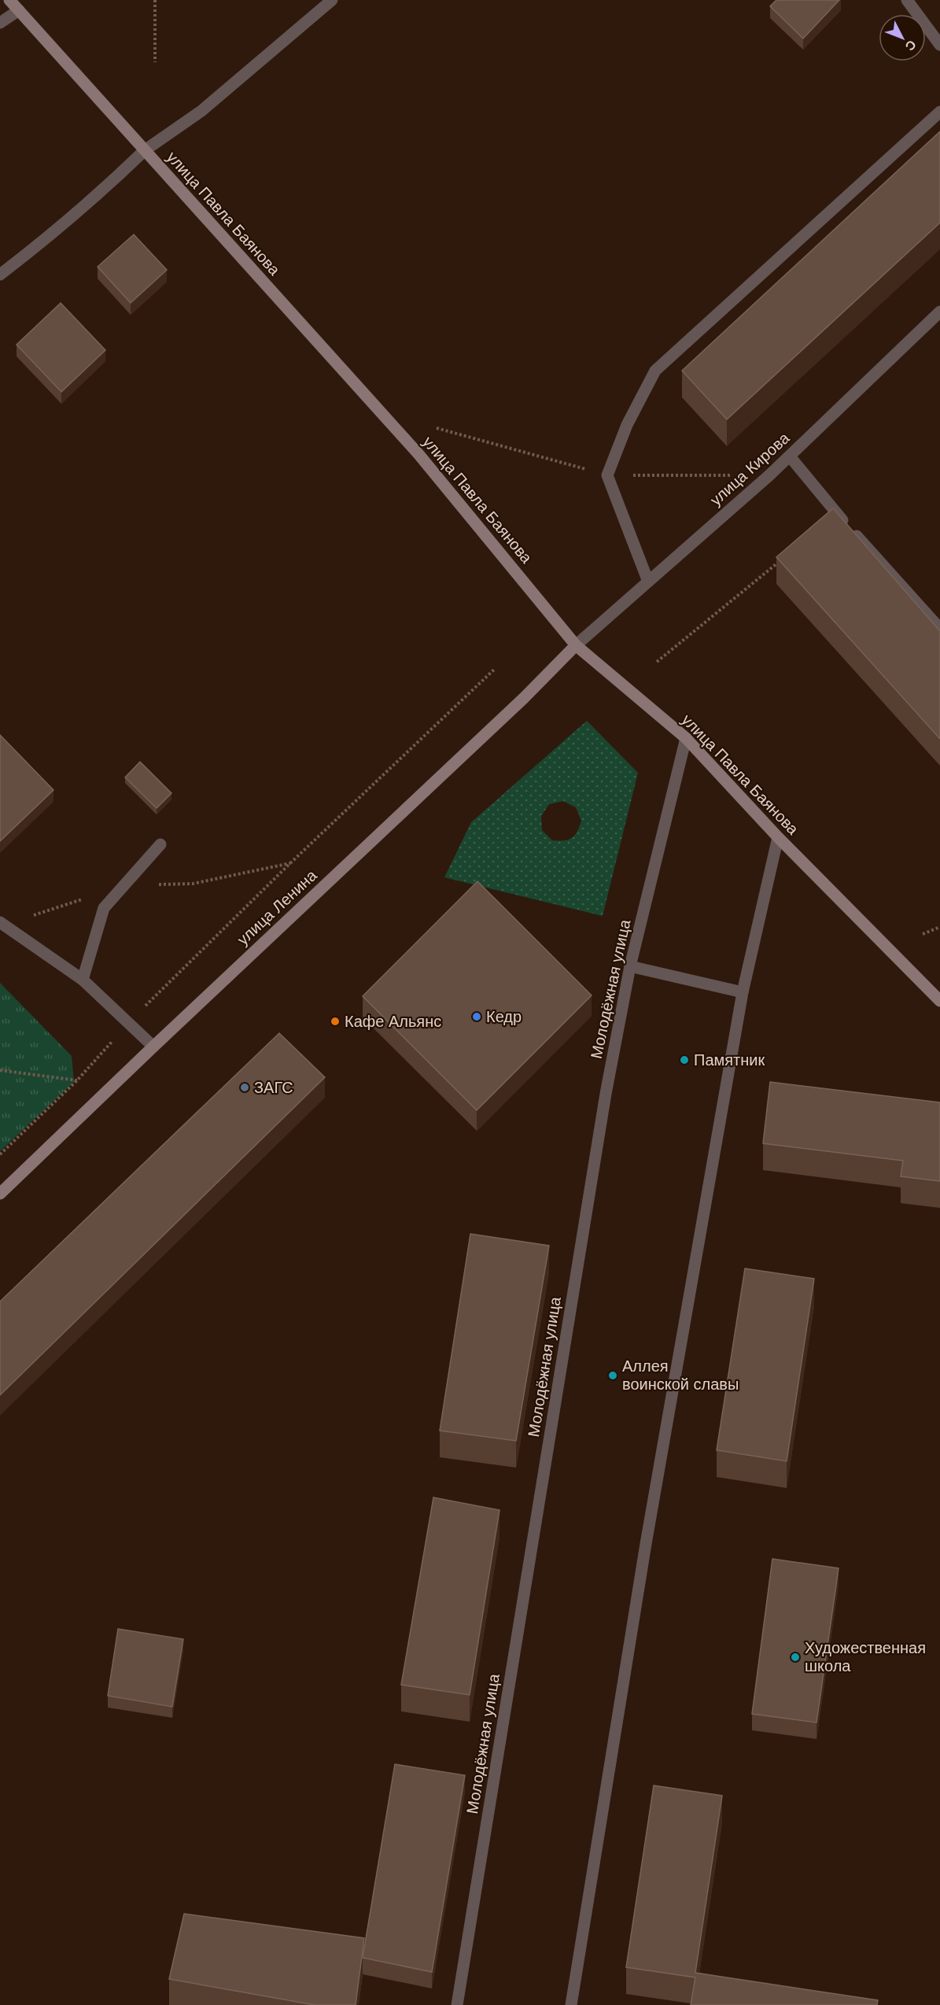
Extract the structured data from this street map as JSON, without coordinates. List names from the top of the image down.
{
  "streets": {
    "main road": ["улица Павла Баянова", "улица Ленина"],
    "street": ["улица Кирова", "Молодёжная улица"]
  },
  "crossings": [
    ["улица Павла Баянова", "улица Кирова"],
    ["улица Павла Баянова", "улица Ленина"],
    ["улица Павла Баянова", "Молодёжная улица"],
    ["улица Кирова", "улица Ленина"]
  ],
  "places": [
    "Кедр",
    "Кафе Альянс",
    "Памятник",
    "ЗАГС",
    "Аллея воинской славы",
    "Художественная школа"
  ],
  "north": "bottom right"
}
